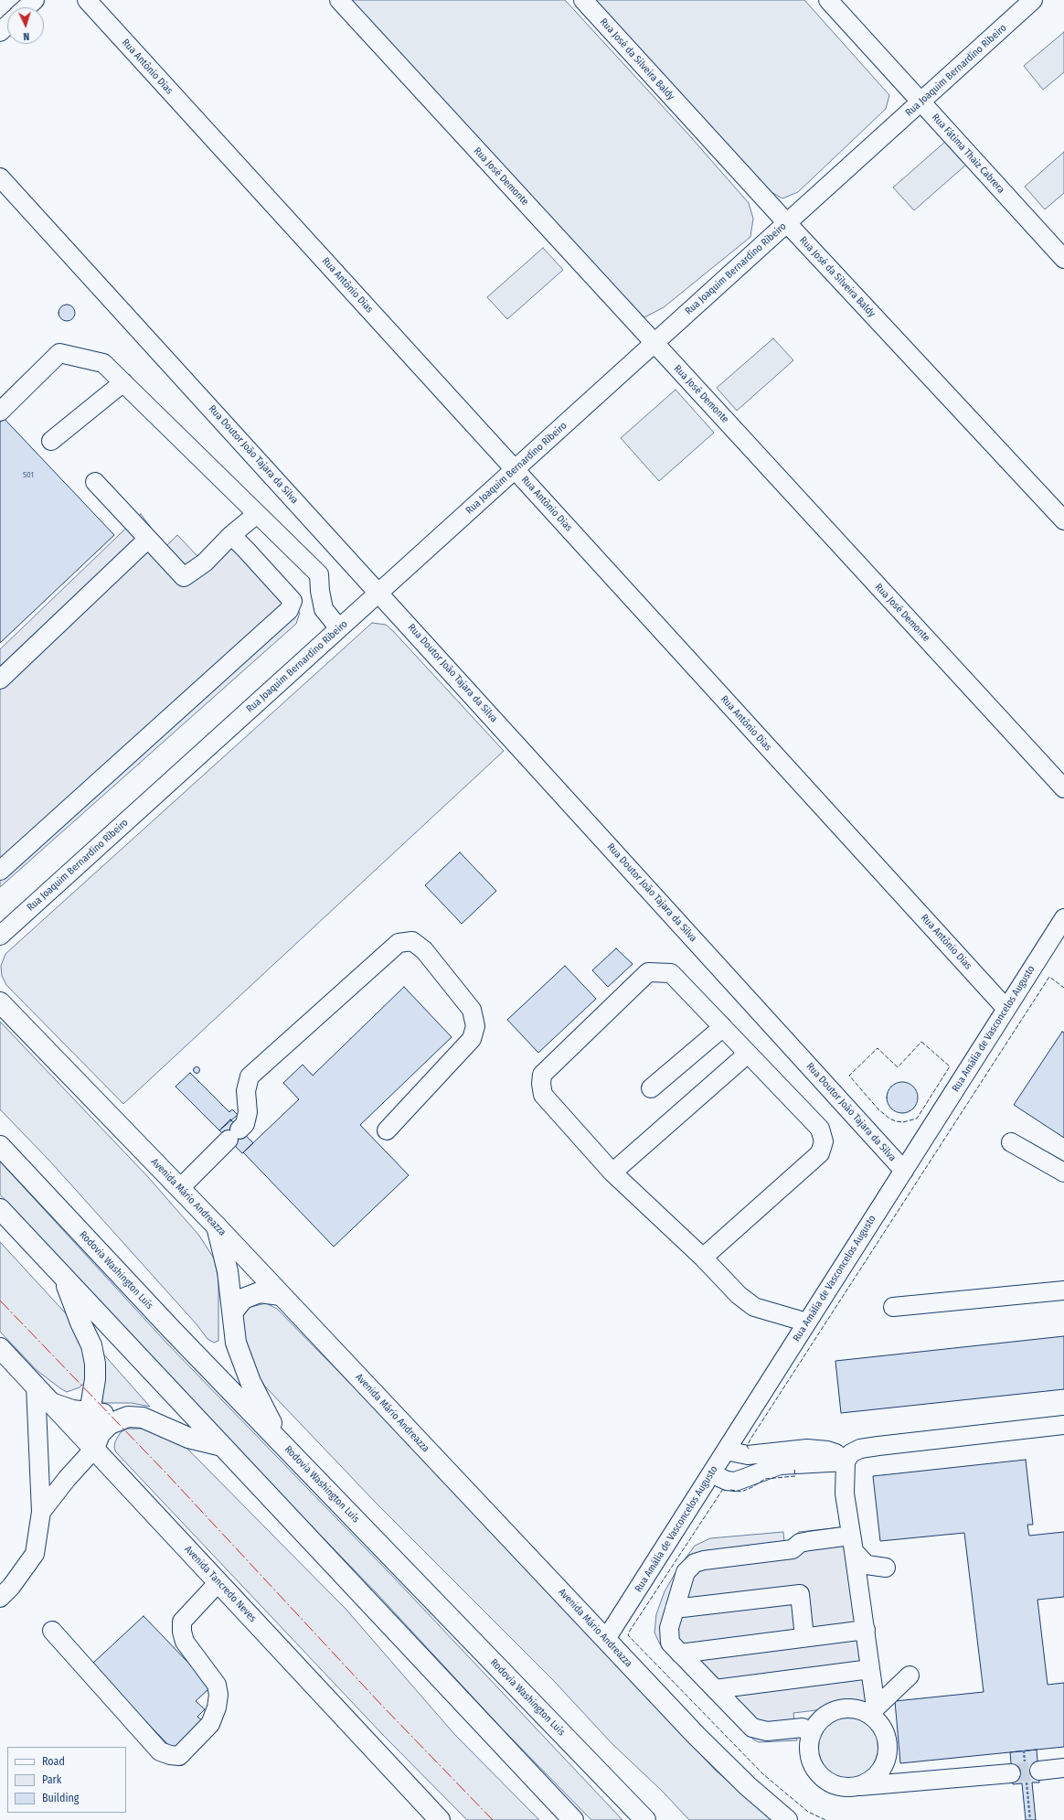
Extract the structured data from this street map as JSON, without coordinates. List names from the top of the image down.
{
  "streets": {
    "main road": ["Avenida Mário Andreazza", "Rodovia Washington Luís", "Avenida Tancredo Neves"],
    "street": [
      "Rua José da Silveira Baldy",
      "Rua Antônio Dias",
      "Rua Joaquim Bernardino Ribeiro",
      "Rua Fátima Thaiz Cabrera",
      "Rua José Demonte",
      "Rua Doutor João Tajara da Silva",
      "Rua Amália de Vasconcelos Augusto"
    ]
  },
  "crossings": [
    ["Rua José da Silveira Baldy", "Rua Joaquim Bernardino Ribeiro"],
    ["Rua Antônio Dias", "Rua Joaquim Bernardino Ribeiro"],
    ["Rua Antônio Dias", "Rua Amália de Vasconcelos Augusto"],
    ["Rua Joaquim Bernardino Ribeiro", "Rua Fátima Thaiz Cabrera"],
    ["Rua Joaquim Bernardino Ribeiro", "Rua José Demonte"],
    ["Rua Joaquim Bernardino Ribeiro", "Rua Doutor João Tajara da Silva"],
    ["Rua Doutor João Tajara da Silva", "Rua Amália de Vasconcelos Augusto"],
    ["Rua Amália de Vasconcelos Augusto", "Avenida Mário Andreazza"]
  ],
  "house_numbers": ["501"],
  "legend": ["Road", "Park", "Building"],
  "north": "bottom"
}
